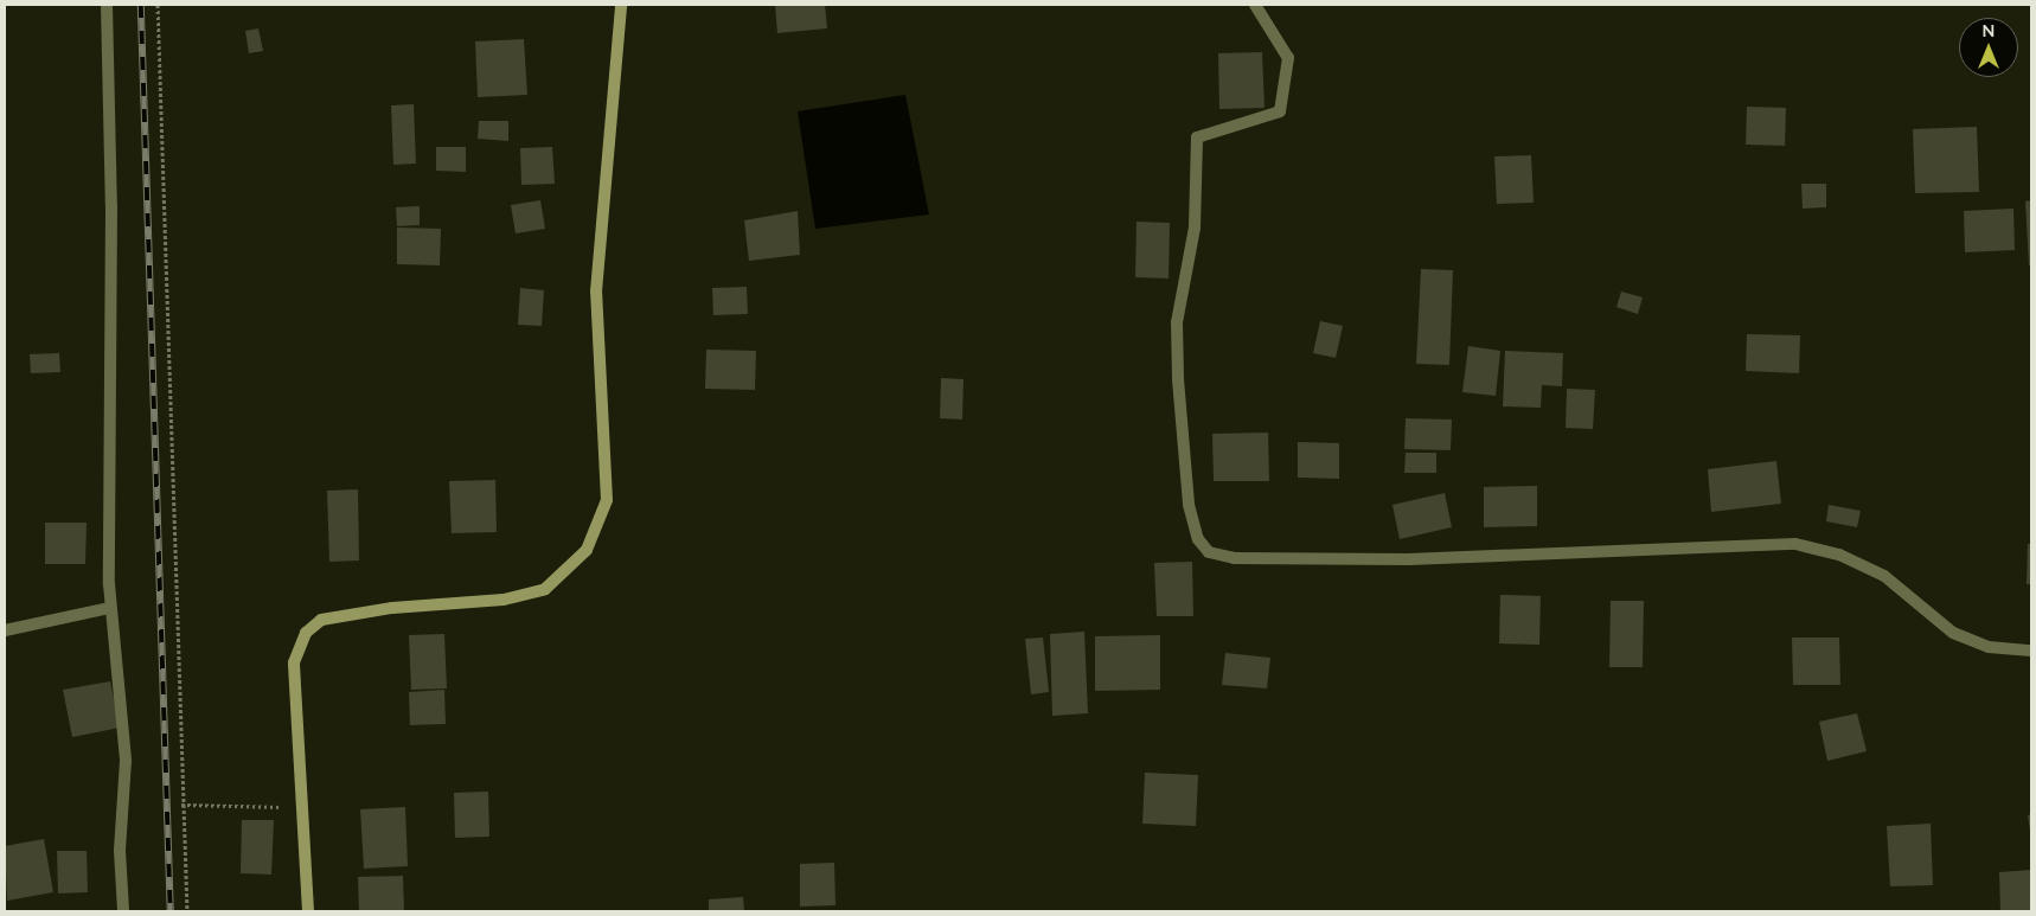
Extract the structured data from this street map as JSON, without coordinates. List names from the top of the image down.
{
  "north": "top"
}
